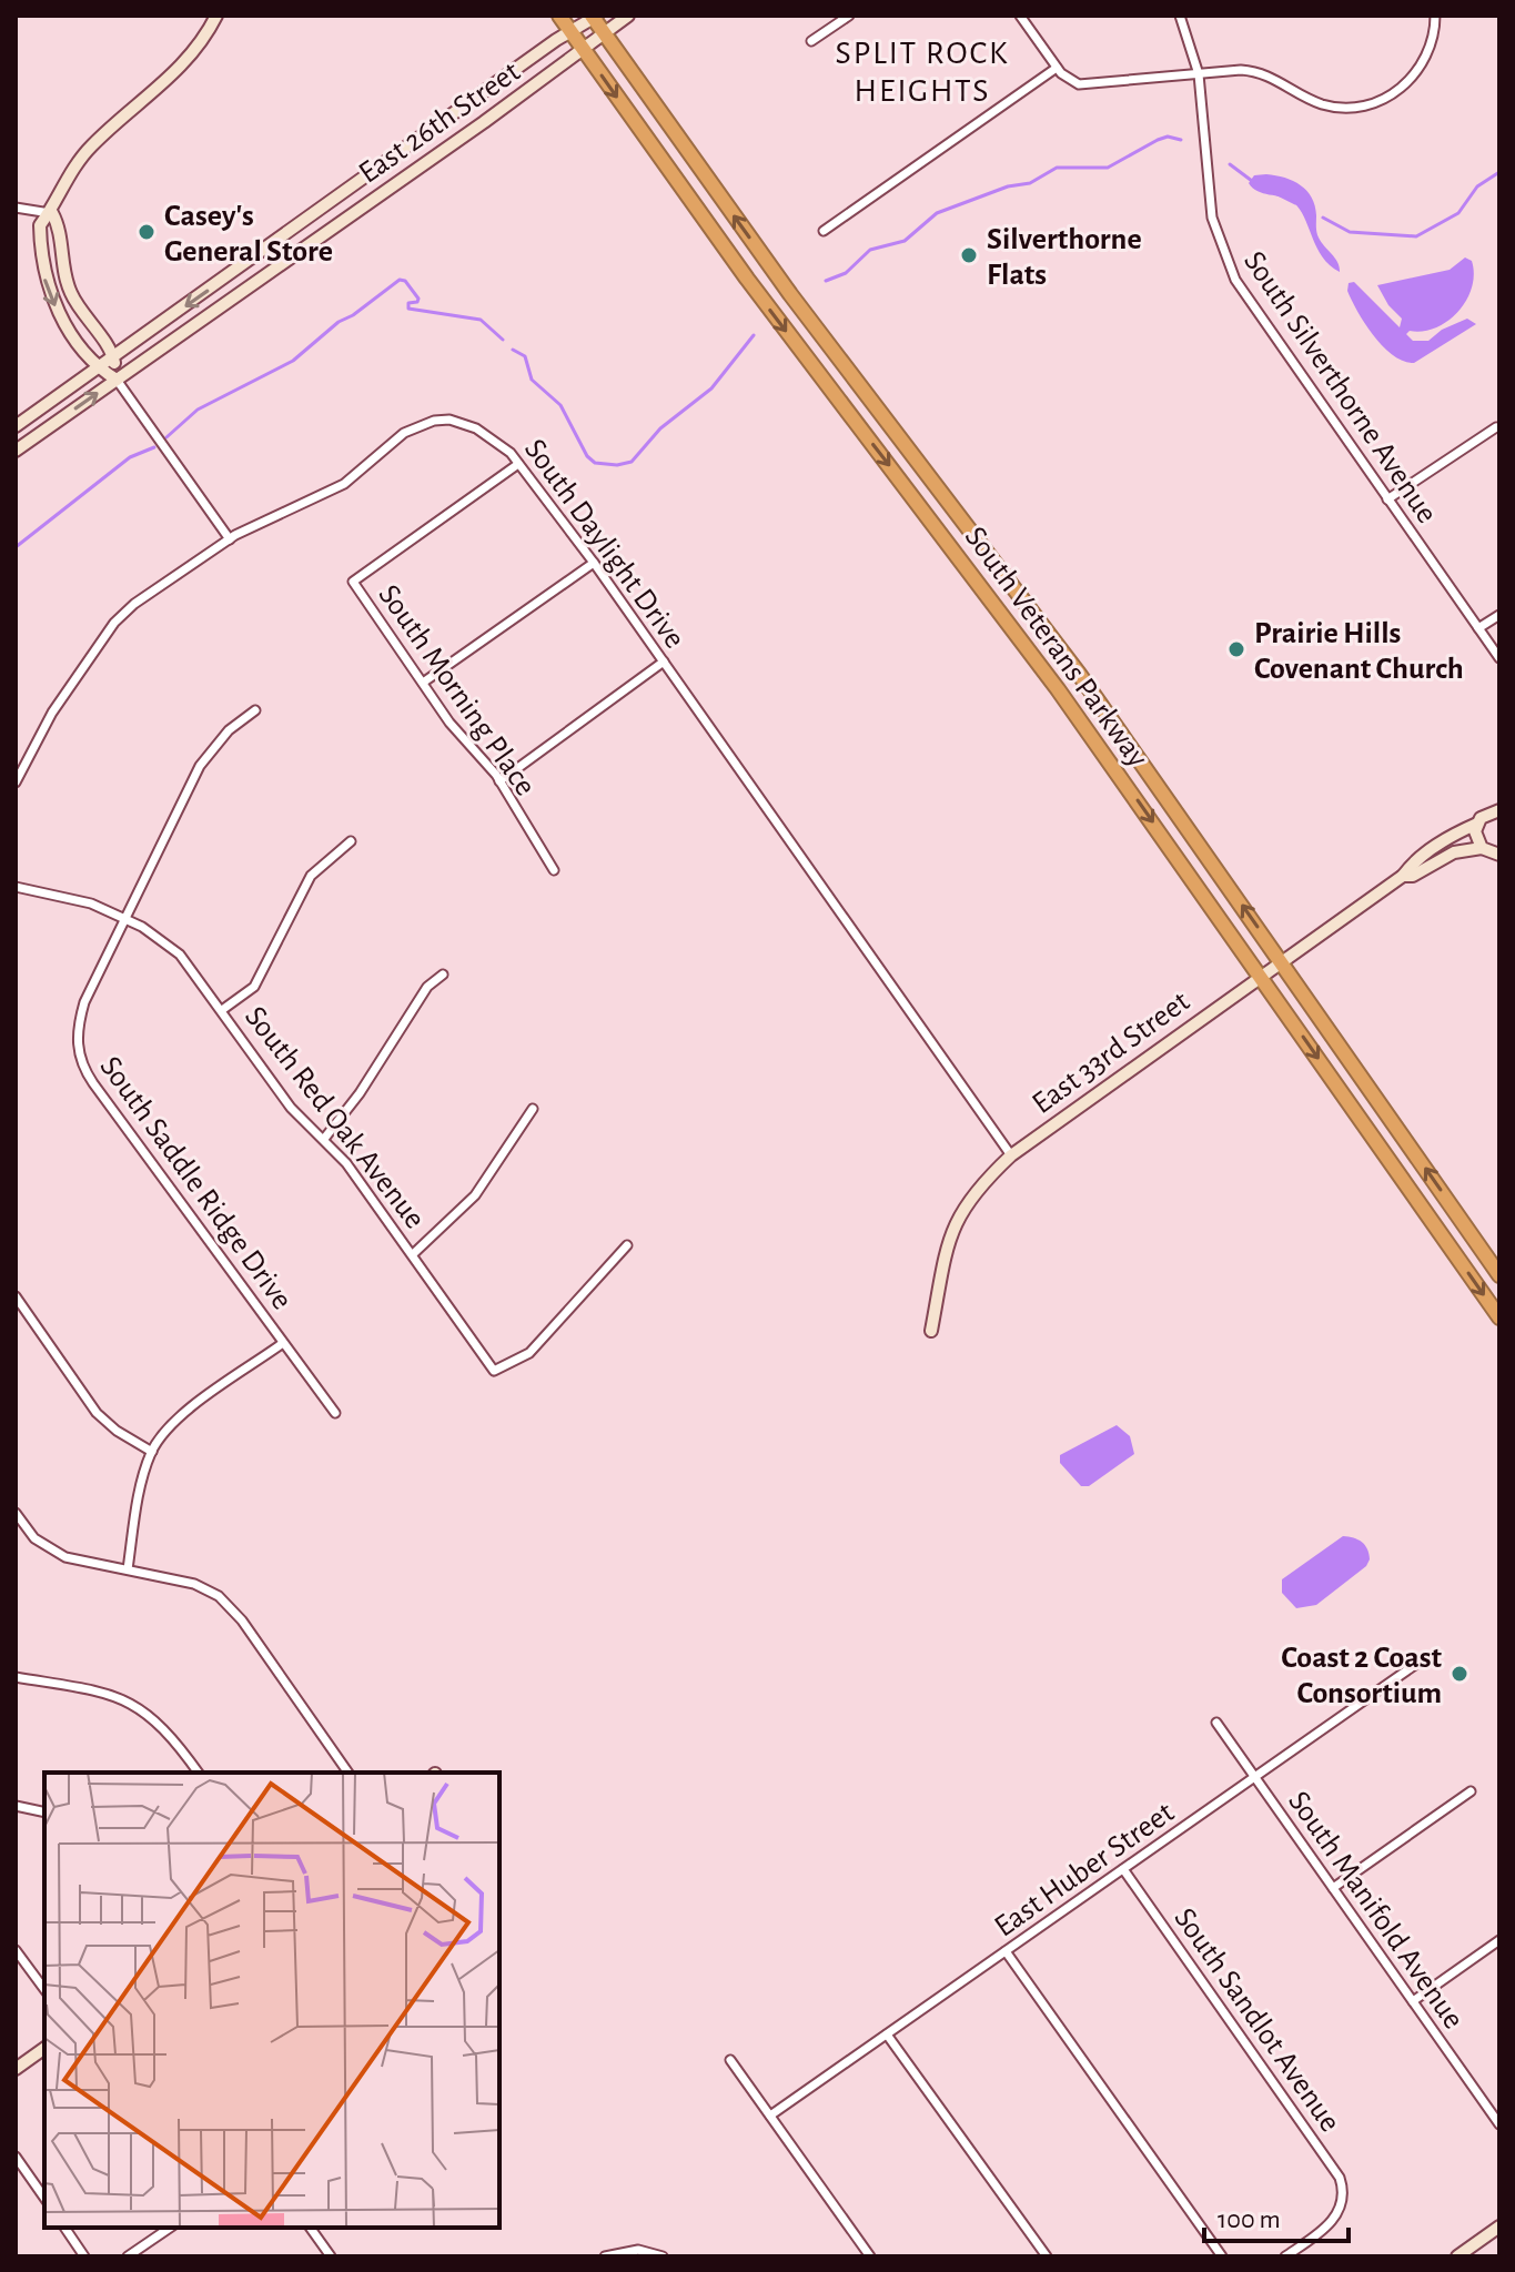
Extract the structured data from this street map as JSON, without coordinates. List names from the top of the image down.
{
  "streets": {
    "highway": ["South Veterans Parkway"],
    "street": [
      "East 26th Street",
      "South Silverthorne Avenue",
      "South Daylight Drive",
      "South Morning Place",
      "East 33rd Street",
      "South Red Oak Avenue",
      "South Saddle Ridge Drive",
      "East Huber Street",
      "South Manifold Avenue",
      "South Sandlot Avenue"
    ]
  },
  "crossings": [
    ["East 26th Street", "South Veterans Parkway"],
    ["South Daylight Drive", "South Morning Place"],
    ["South Daylight Drive", "East 33rd Street"],
    ["South Veterans Parkway", "East 33rd Street"],
    ["South Red Oak Avenue", "South Saddle Ridge Drive"],
    ["East Huber Street", "South Manifold Avenue"],
    ["East Huber Street", "South Sandlot Avenue"]
  ],
  "districts": ["SPLIT ROCK HEIGHTS"],
  "places": [
    "Casey's General Store",
    "Silverthorne Flats",
    "Prairie Hills Covenant Church",
    "Coast 2 Coast Consortium"
  ],
  "scale_bar": "100 m"
}
